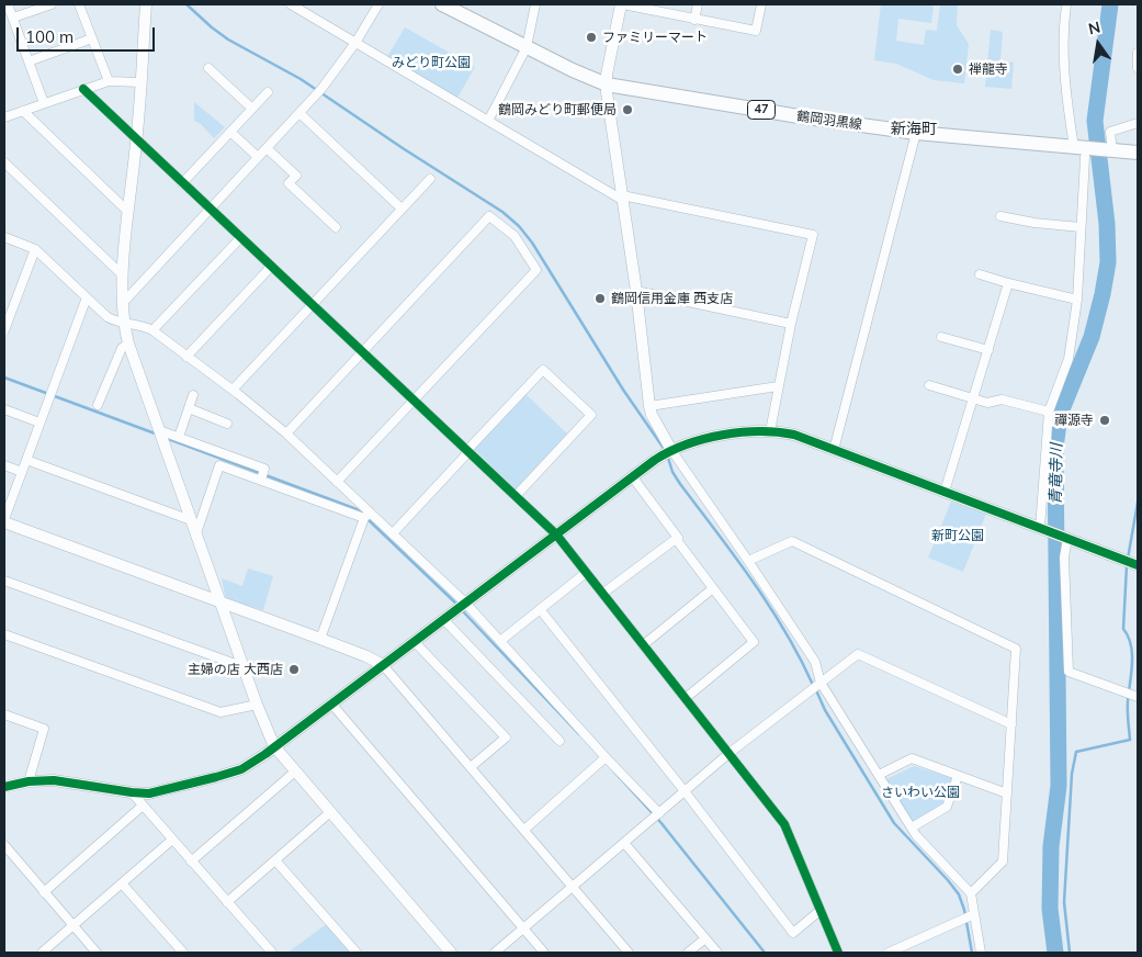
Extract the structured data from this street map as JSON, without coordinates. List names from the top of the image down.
{
  "streets": {
    "main road": ["47", "鶴岡羽黒線"]
  },
  "districts": ["新海町"],
  "water": ["青竜寺川"],
  "parks": ["みどり町公園", "新町公園", "さいわい公園"],
  "places": [
    "ファミリーマート",
    "禅龍寺",
    "鶴岡みどり町郵便局",
    "鶴岡信用金庫 西支店",
    "禪源寺",
    "主婦の店 大西店"
  ],
  "scale_bar": "100 m",
  "north": "top"
}
